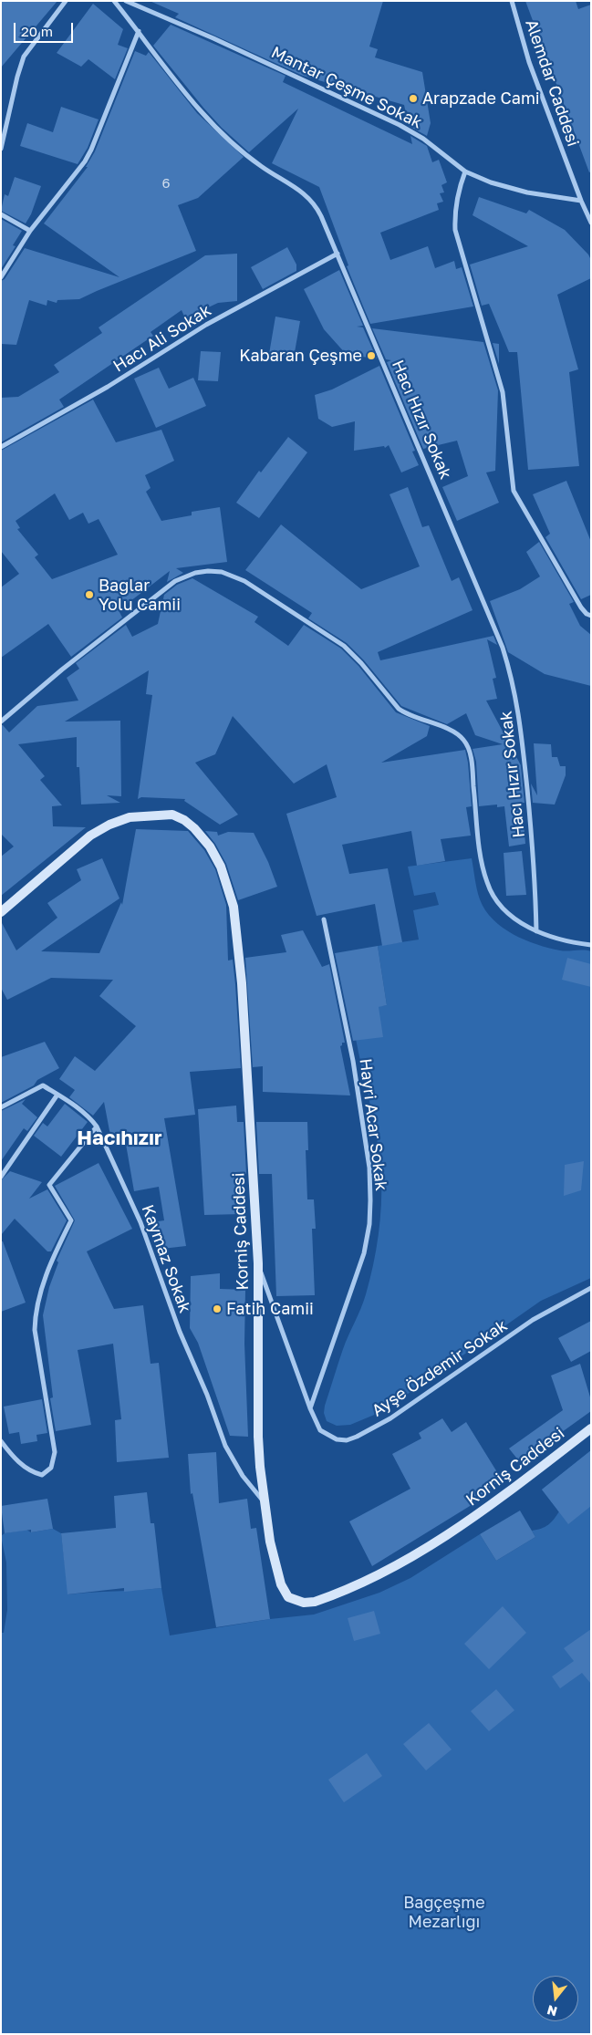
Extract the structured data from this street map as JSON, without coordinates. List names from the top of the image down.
{
  "streets": {
    "main road": ["Korniş Caddesi"],
    "street": [
      "Alemdar Caddesi",
      "Mantar Çeşme Sokak",
      "Hacı Ali Sokak",
      "Hacı Hızır Sokak",
      "Hayri Acar Sokak",
      "Kaymaz Sokak",
      "Ayşe Özdemir Sokak"
    ]
  },
  "crossings": [
    ["Alemdar Caddesi", "Mantar Çeşme Sokak"],
    ["Hacı Ali Sokak", "Hacı Hızır Sokak"],
    ["Hayri Acar Sokak", "Ayşe Özdemir Sokak"],
    ["Korniş Caddesi", "Kaymaz Sokak"],
    ["Korniş Caddesi", "Ayşe Özdemir Sokak"]
  ],
  "districts": ["Hacıhızır"],
  "parks": ["Bağçeşme Mezarlığı"],
  "places": [
    "Arapzade Cami",
    "Kabaran Çeşme",
    "Bağlar Yolu Camii",
    "Fatih Camii"
  ],
  "house_numbers": ["6"],
  "scale_bar": "20 m",
  "north": "bottom"
}
